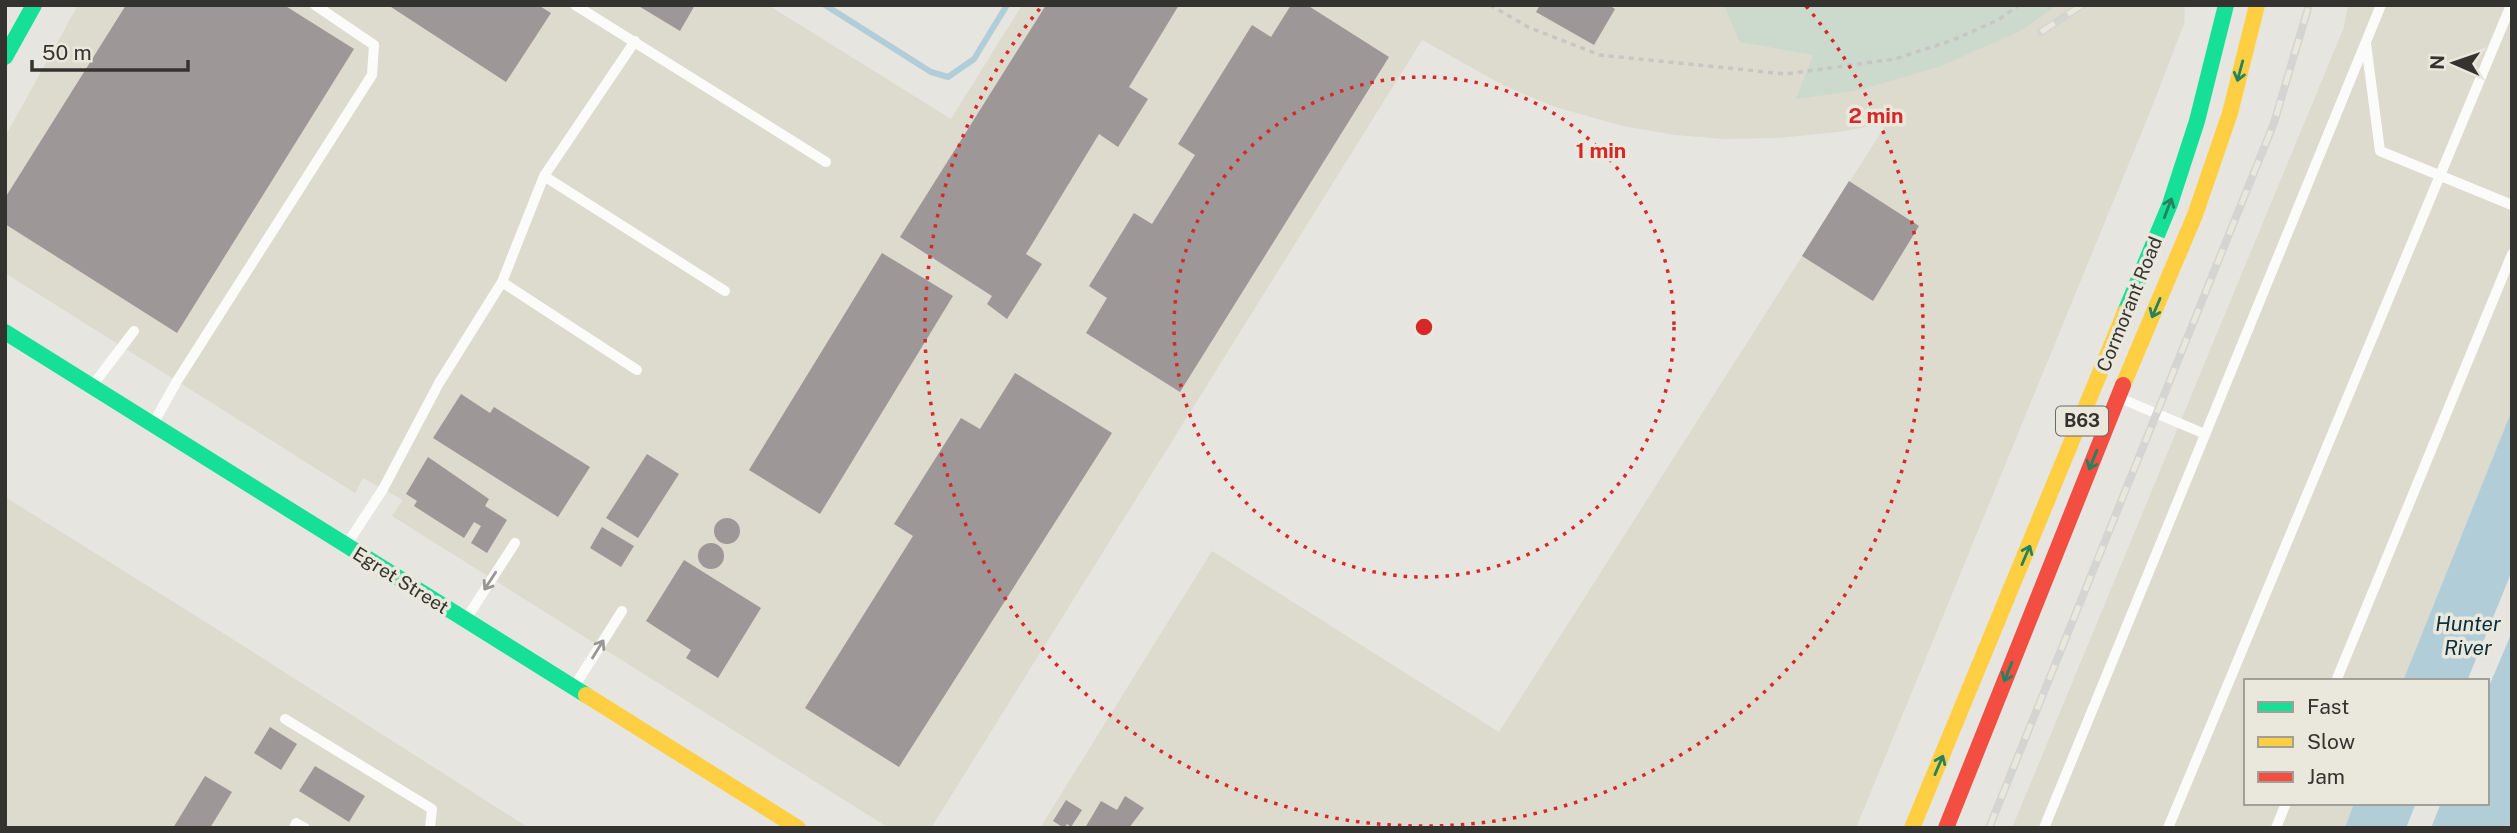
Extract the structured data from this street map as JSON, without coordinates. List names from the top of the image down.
{
  "streets": {
    "main road": ["Cormorant Road", "B63", "Egret Street"]
  },
  "water": ["Hunter River"],
  "legend": ["Fast", "Slow", "Jam"],
  "scale_bar": "50 m",
  "north": "left",
  "rings": ["2 min", "1 min"]
}
